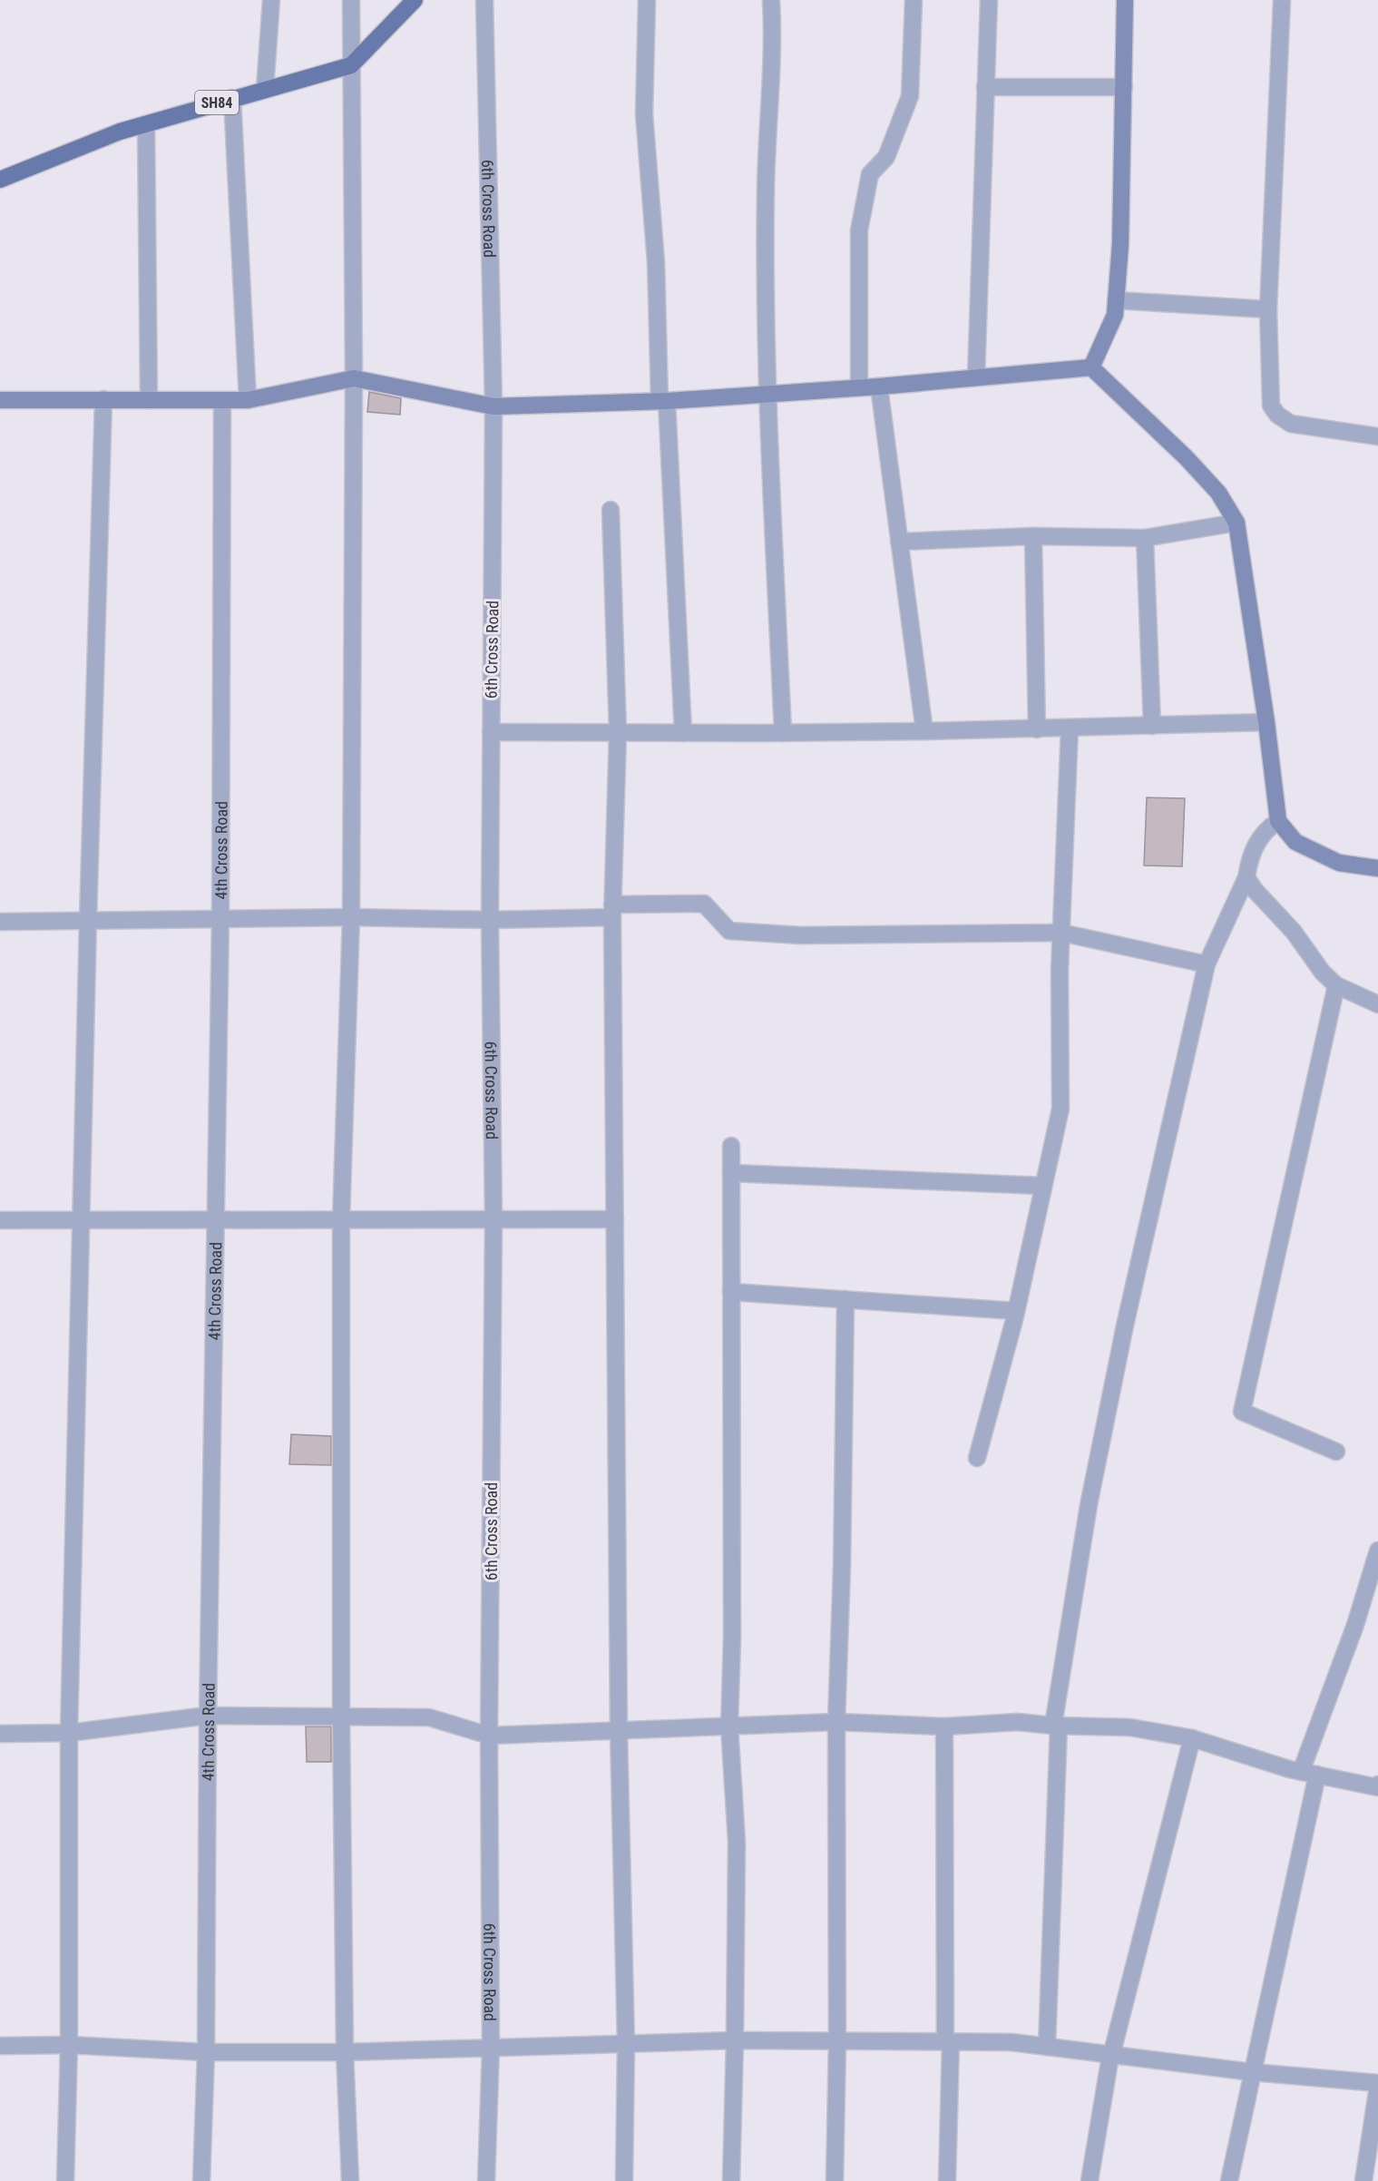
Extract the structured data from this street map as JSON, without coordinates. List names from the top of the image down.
{
  "streets": {
    "main road": ["SH84"],
    "street": ["6th Cross Road", "4th Cross Road"]
  }
}
